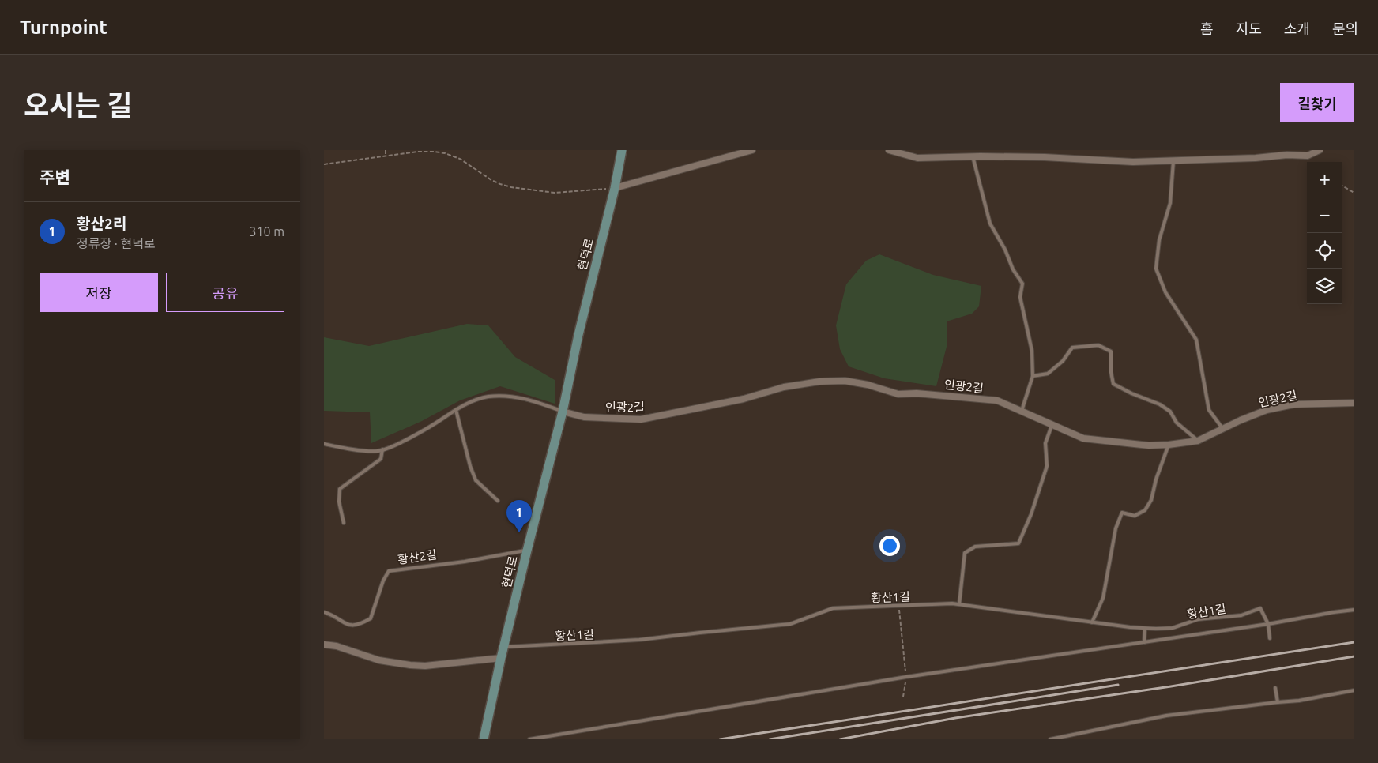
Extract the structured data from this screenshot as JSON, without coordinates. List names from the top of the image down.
{
  "streets": {
    "street": ["현덕로", "인광2길"],
    "lane": ["황산2길", "황산1길"]
  },
  "crossings": [
    ["현덕로", "인광2길"],
    ["현덕로", "황산2길"],
    ["현덕로", "황산1길"]
  ],
  "page": {
    "header": "Turnpoint",
    "nav": [
      "홈",
      "지도",
      "소개",
      "문의"
    ],
    "title": "오시는 길",
    "buttons": [
      "길찾기",
      ["저장", "공유"]
    ],
    "heading": "주변",
    "map_buttons": ["+", "−"],
    "list": [
      {
        "mark": "1",
        "name": "황산2리",
        "note": "정류장 · 현덕로",
        "value": "310 m"
      }
    ],
    "pins": "1"
  }
}
